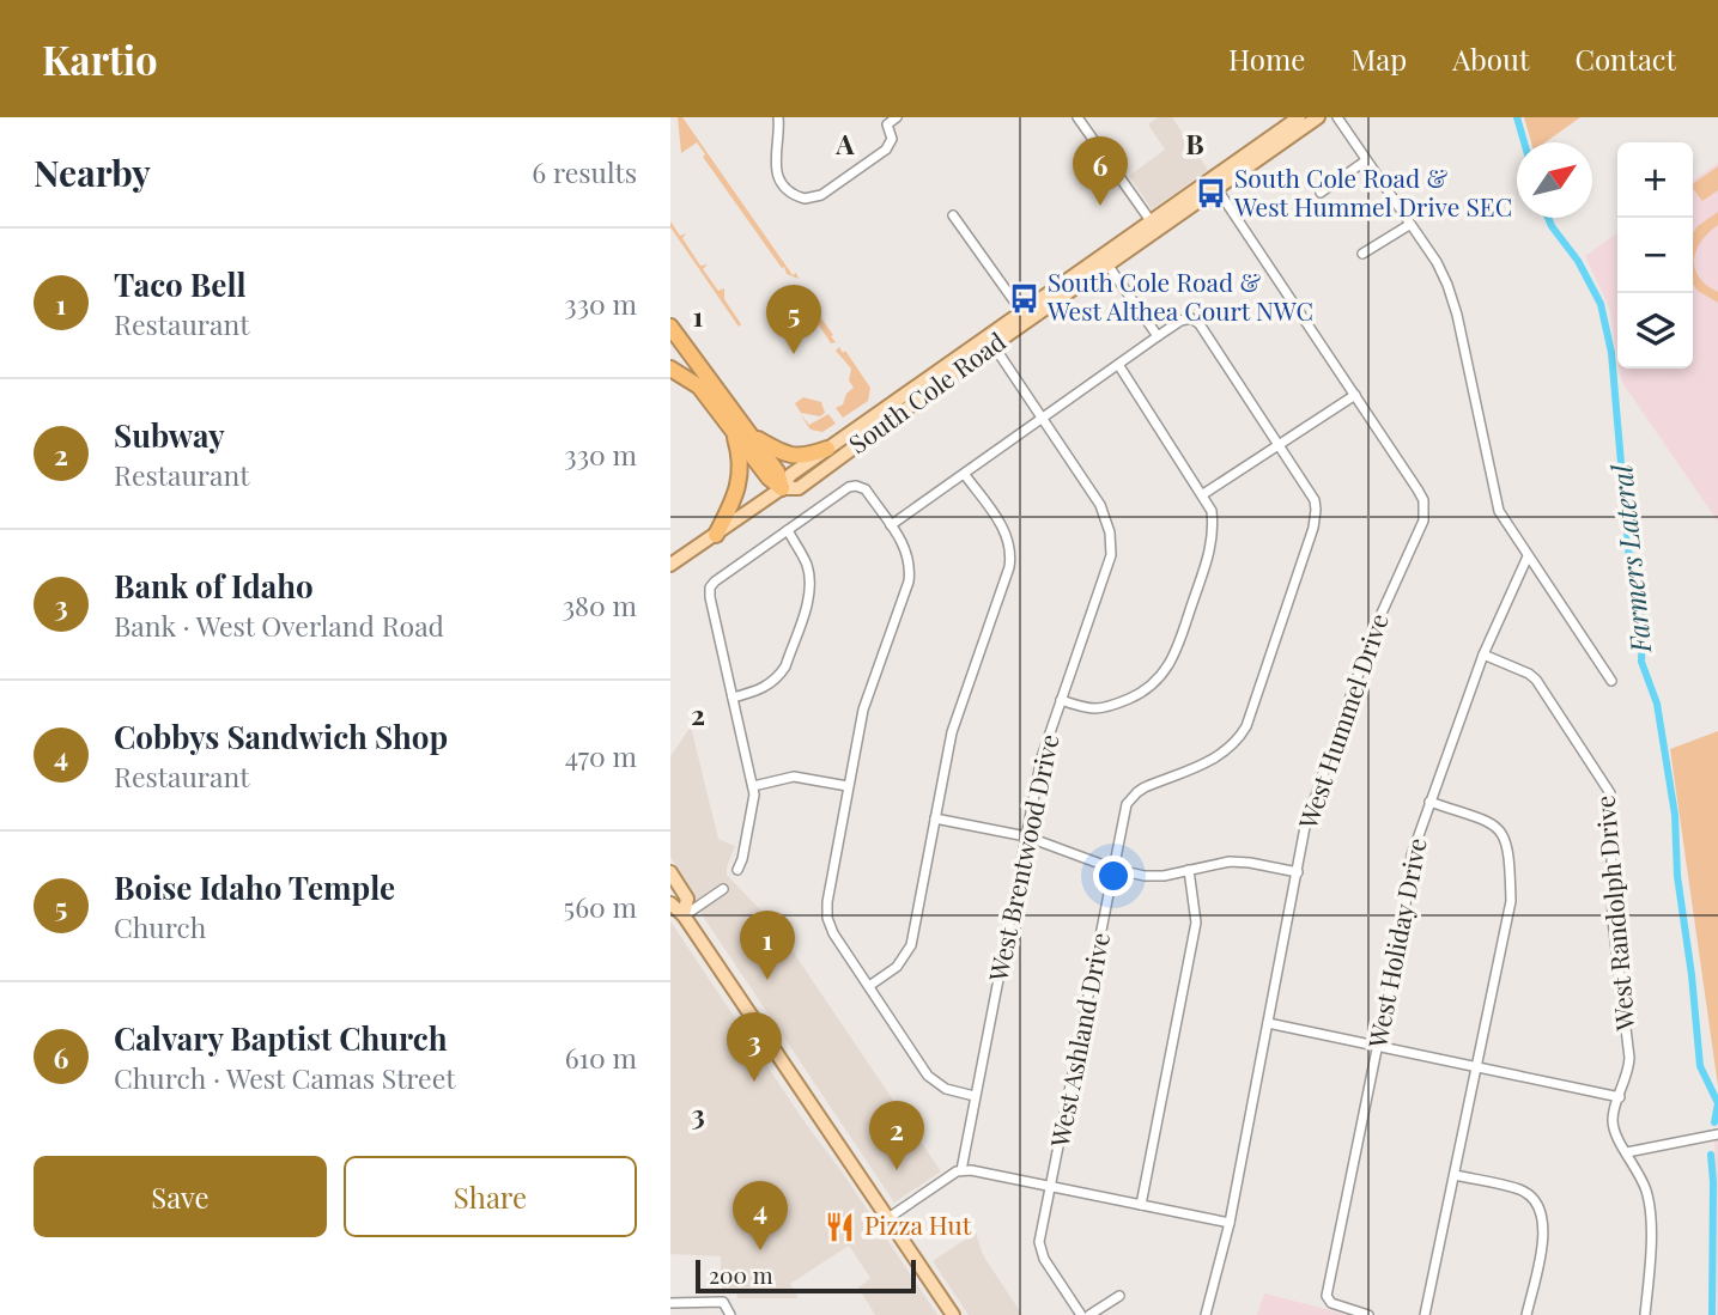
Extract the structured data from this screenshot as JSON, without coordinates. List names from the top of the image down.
{
  "streets": {
    "main road": ["South Cole Road"],
    "street": [
      "West Hummel Drive",
      "West Brentwood Drive",
      "West Randolph Drive",
      "West Holiday Drive",
      "West Ashland Drive"
    ]
  },
  "crossings": [
    ["South Cole Road", "West Hummel Drive"],
    ["South Cole Road", "West Brentwood Drive"],
    ["West Randolph Drive", "West Holiday Drive"]
  ],
  "water": ["Farmers Lateral"],
  "places": {
    "bus stop": ["South Cole Road & West Hummel Drive SEC", "South Cole Road & West Althea Court NWC"],
    "restaurant": ["Pizza Hut"]
  },
  "scale_bar": "200 m",
  "north": "top right",
  "page": {
    "header": "Kartio",
    "nav": [
      "Home",
      "Map",
      "About",
      "Contact"
    ],
    "heading": ["Nearby", "6 results"],
    "pins": [
      "6",
      "5",
      "1",
      "3",
      "2",
      "4"
    ],
    "map_buttons": ["+", "−"],
    "list": [
      {
        "mark": "1",
        "name": "Taco Bell",
        "note": "Restaurant",
        "value": "330 m"
      },
      {
        "mark": "2",
        "name": "Subway",
        "note": "Restaurant",
        "value": "330 m"
      },
      {
        "mark": "3",
        "name": "Bank of Idaho",
        "note": "Bank · West Overland Road",
        "value": "380 m"
      },
      {
        "mark": "4",
        "name": "Cobbys Sandwich Shop",
        "note": "Restaurant",
        "value": "470 m"
      },
      {
        "mark": "5",
        "name": "Boise Idaho Temple",
        "note": "Church",
        "value": "560 m"
      },
      {
        "mark": "6",
        "name": "Calvary Baptist Church",
        "note": "Church · West Camas Street",
        "value": "610 m"
      }
    ],
    "buttons": ["Save", "Share"],
    "scale": "200 m"
  },
  "grid": {
    "columns": ["A", "B"],
    "rows": ["1", "2", "3"]
  }
}
